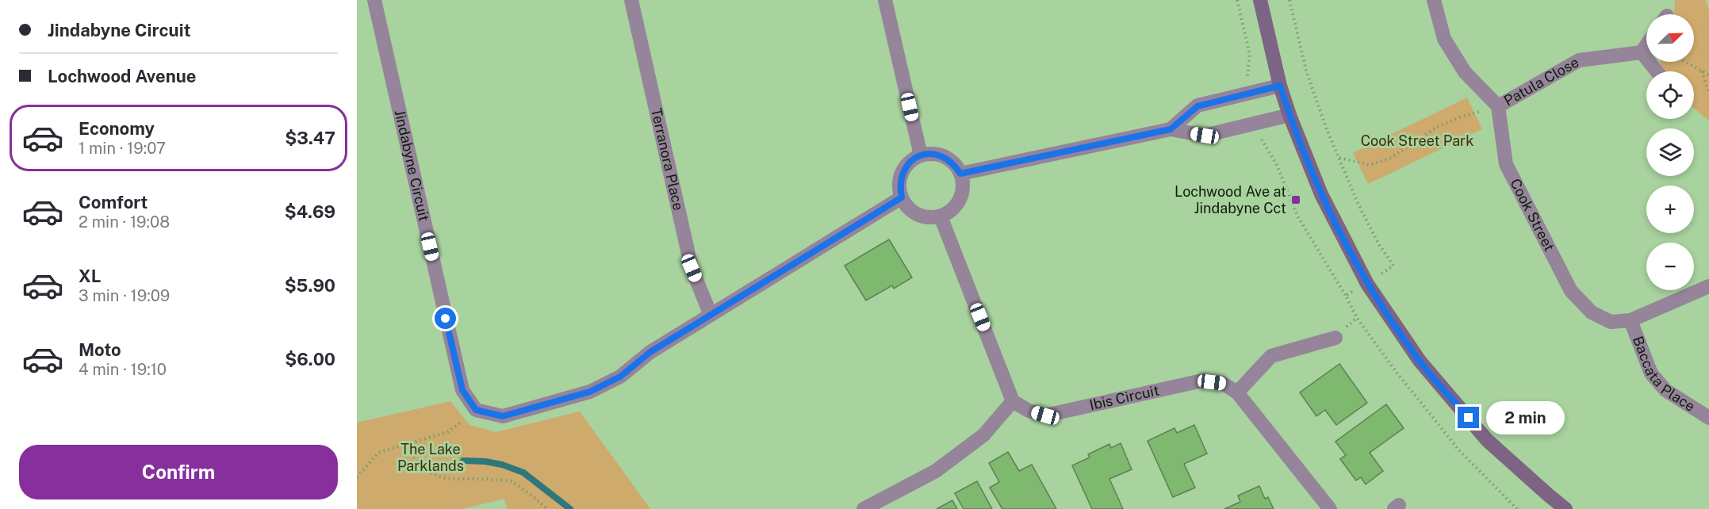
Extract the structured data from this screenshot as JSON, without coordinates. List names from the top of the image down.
{
  "streets": {
    "street": [
      "Patula Close",
      "Terranora Place",
      "Jindabyne Circuit",
      "Cook Street",
      "Baccata Place",
      "Ibis Circuit"
    ]
  },
  "crossings": [
    ["Patula Close", "Cook Street"],
    ["Cook Street", "Baccata Place"]
  ],
  "parks": ["Cook Street Park", "The Lake Parklands"],
  "places": {
    "transit": ["Lochwood Ave at Jindabyne Cct"]
  },
  "north": "top right",
  "page": {
    "banner": ["Jindabyne Circuit", "Lochwood Avenue"],
    "map_buttons": ["+", "−"],
    "list": [
      {
        "name": "Economy",
        "note": "1 min · 19:07",
        "value": "$3.47"
      },
      {
        "name": "Comfort",
        "note": "2 min · 19:08",
        "value": "$4.69"
      },
      {
        "name": "XL",
        "note": "3 min · 19:09",
        "value": "$5.90"
      },
      {
        "name": "Moto",
        "note": "4 min · 19:10",
        "value": "$6.00"
      }
    ],
    "bubble": "2 min",
    "buttons": "Confirm"
  }
}
